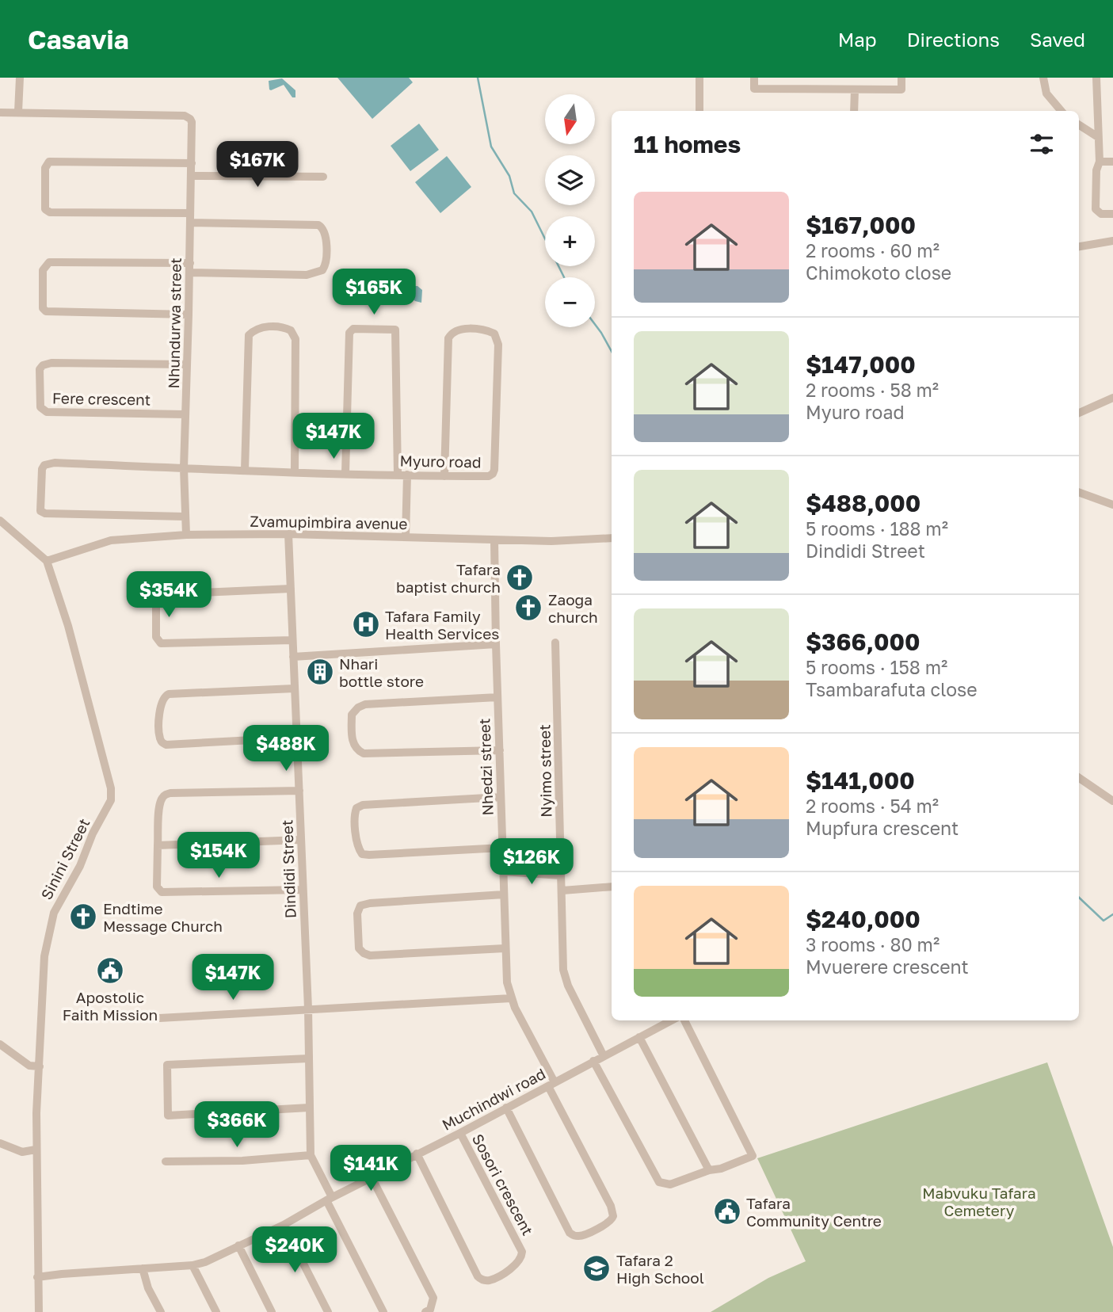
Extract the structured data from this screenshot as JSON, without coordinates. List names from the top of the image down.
{
  "streets": {
    "street": [
      "Nhundurwa street",
      "Fere crescent",
      "Myuro road",
      "Zvamupimbira avenue",
      "Nhedzi street",
      "Nyimo street",
      "Sinini Street",
      "Dindidi Street",
      "Muchindwi road",
      "Sosori crescent"
    ]
  },
  "crossings": [
    ["Nhundurwa street", "Fere crescent"],
    ["Nhundurwa street", "Myuro road"],
    ["Nhundurwa street", "Zvamupimbira avenue"],
    ["Zvamupimbira avenue", "Nhedzi street"],
    ["Zvamupimbira avenue", "Sinini Street"],
    ["Zvamupimbira avenue", "Dindidi Street"],
    ["Nhedzi street", "Muchindwi road"],
    ["Nyimo street", "Muchindwi road"],
    ["Sinini Street", "Muchindwi road"],
    ["Dindidi Street", "Muchindwi road"],
    ["Muchindwi road", "Sosori crescent"]
  ],
  "parks": ["Mabvuku Tafara Cemetery"],
  "places": {
    "church": ["Tafara baptist church", "Zaoga church", "Endtime Message Church"],
    "hospital": ["Tafara Family Health Services"],
    "building": ["Nhari bottle store"],
    "public building": ["Apostolic Faith Mission", "Tafara Community Centre"],
    "school or university": ["Tafara 2 High School"]
  },
  "north": "bottom",
  "page": {
    "header": "Casavia",
    "nav": ["Map", "Directions", "Saved"],
    "map_buttons": ["+", "−"],
    "heading": "11 homes",
    "price": [
      "$167K",
      "$165K",
      "$147K",
      "$354K",
      "$488K",
      "$154K",
      "$126K",
      "$147K",
      "$366K",
      "$141K",
      "$240K"
    ],
    "list": [
      {
        "name": "$167,000",
        "note": "2 rooms · 60 m² · Chimokoto close"
      },
      {
        "name": "$147,000",
        "note": "2 rooms · 58 m² · Myuro road"
      },
      {
        "name": "$488,000",
        "note": "5 rooms · 188 m² · Dindidi Street"
      },
      {
        "name": "$366,000",
        "note": "5 rooms · 158 m² · Tsambarafuta close"
      },
      {
        "name": "$141,000",
        "note": "2 rooms · 54 m² · Mupfura crescent"
      },
      {
        "name": "$240,000",
        "note": "3 rooms · 80 m² · Mvuerere crescent"
      }
    ]
  }
}
